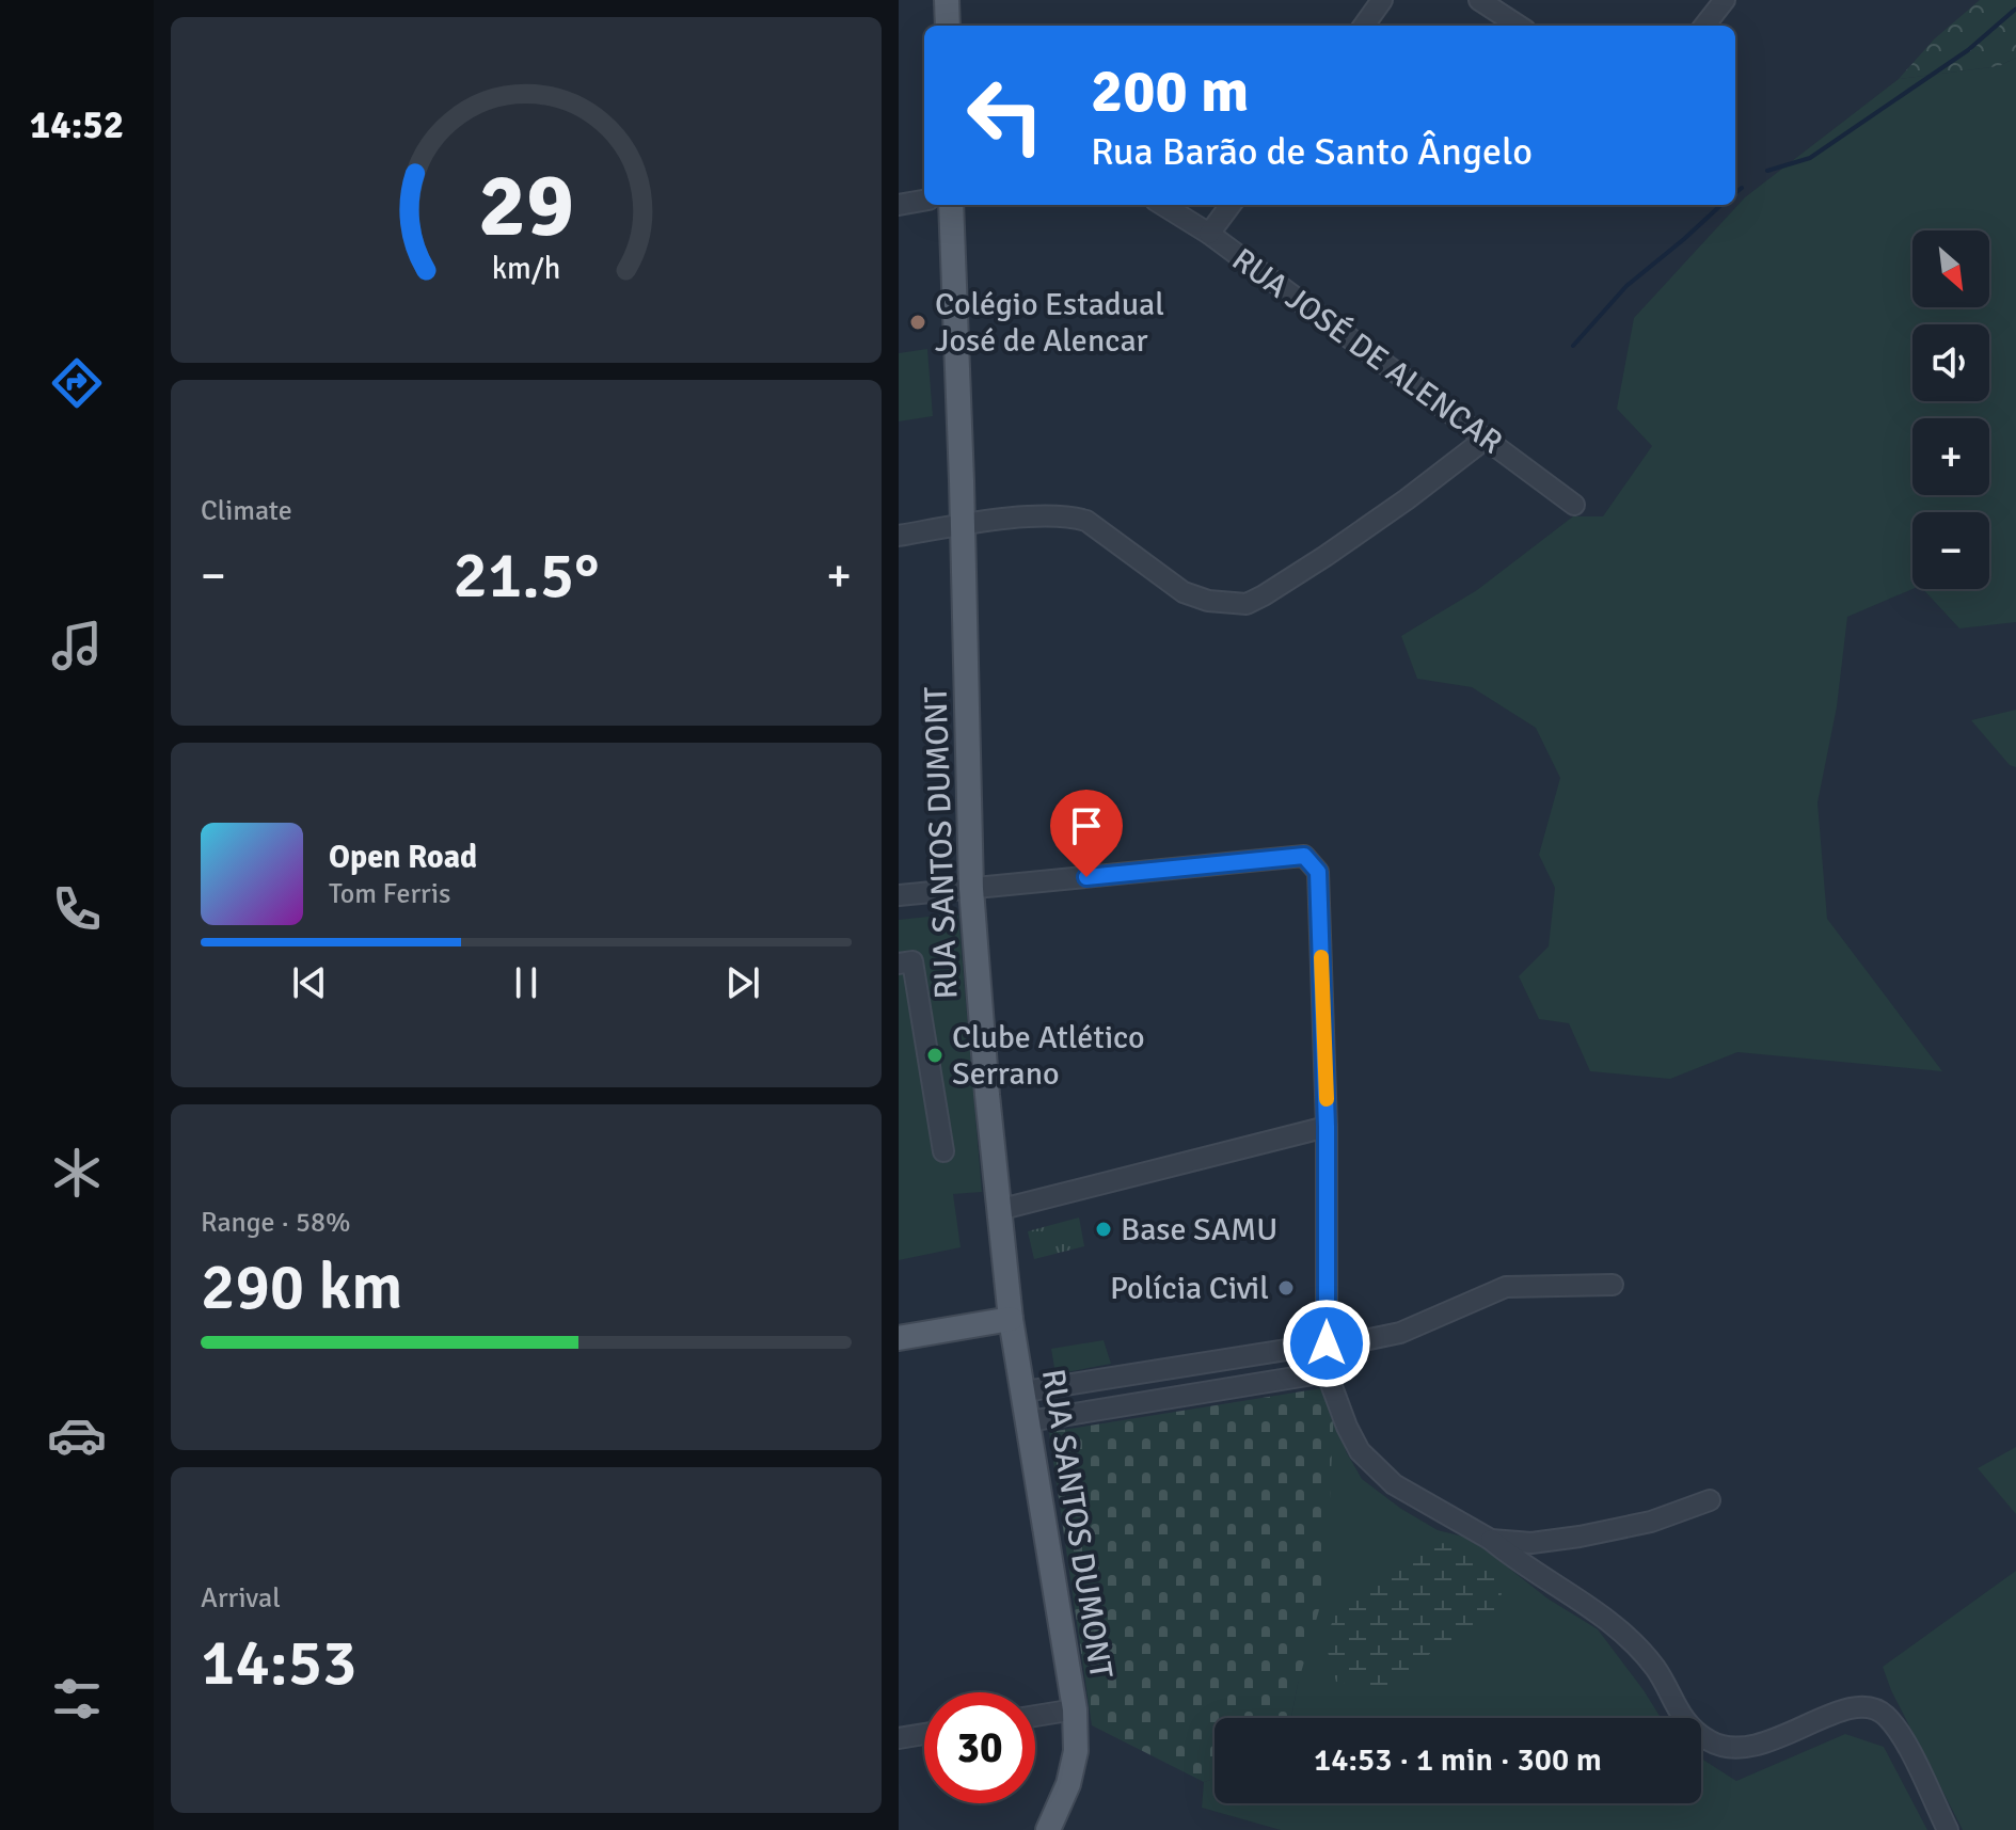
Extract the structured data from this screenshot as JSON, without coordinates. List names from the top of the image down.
{
  "streets": {
    "main road": ["RUA SANTOS DUMONT"],
    "street": ["RUA JOSÉ DE ALENCAR"]
  },
  "places": [
    "Colégio Estadual José de Alencar",
    "Clube Atlético Serrano",
    "Base SAMU",
    "Polícia Civil"
  ],
  "north": "bottom right",
  "page": {
    "tabs": "14:52",
    "turn": ["200 m", "Rua Barão de Santo Ângelo"],
    "map_buttons": ["+", "−"],
    "tile": [
      "Climate",
      ["Range · 58%", "290 km"],
      ["Arrival", "14:53"]
    ],
    "heat": ["−", "21.5°", "+"],
    "song": ["Open Road", "Tom Ferris"],
    "limit": "30",
    "trip": "14:53 · 1 min · 300 m",
    "gauge": ["29", "km/h"]
  }
}
